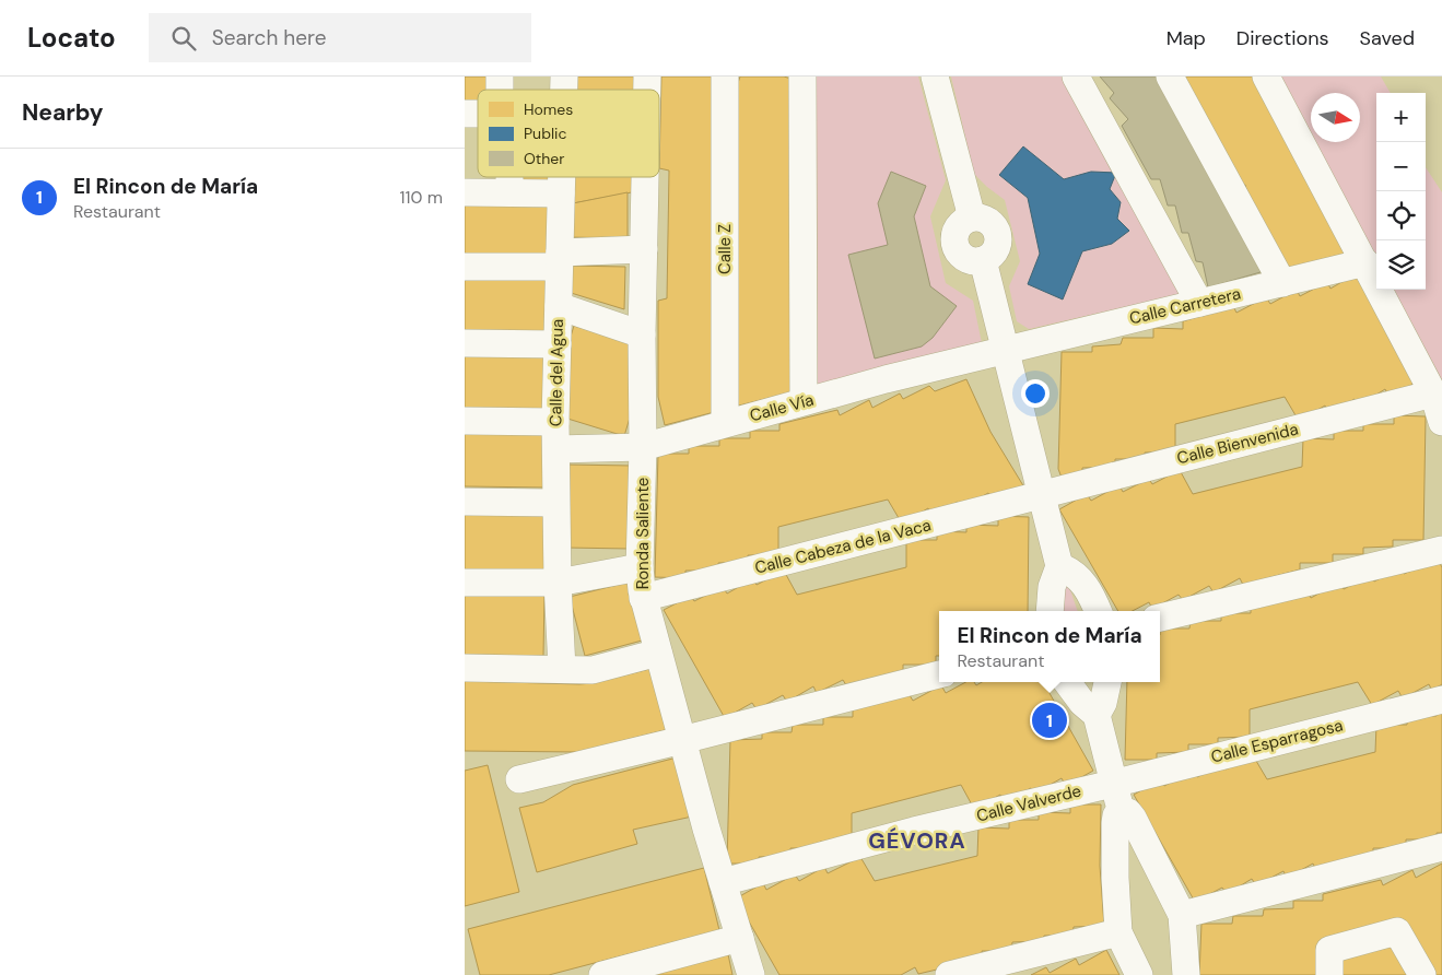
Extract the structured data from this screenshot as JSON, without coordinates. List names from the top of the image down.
{
  "streets": {
    "street": [
      "Calle Z",
      "Calle Carretera",
      "Calle del Agua",
      "Calle Vía",
      "Calle Bienvenida",
      "Ronda Saliente",
      "Calle Cabeza de la Vaca",
      "Calle Esparragosa",
      "Calle Valverde"
    ]
  },
  "crossings": [
    ["Calle Z", "Calle Vía"],
    ["Calle Carretera", "Calle Vía"],
    ["Calle del Agua", "Calle Vía"],
    ["Calle Vía", "Ronda Saliente"],
    ["Calle Bienvenida", "Calle Cabeza de la Vaca"],
    ["Ronda Saliente", "Calle Cabeza de la Vaca"],
    ["Ronda Saliente", "Calle Valverde"],
    ["Calle Esparragosa", "Calle Valverde"]
  ],
  "districts": ["GÉVORA"],
  "legend": ["Homes", "Public", "Other"],
  "north": "right",
  "page": {
    "header": "Locato",
    "search": "Search here",
    "nav": ["Map", "Directions", "Saved"],
    "heading": "Nearby",
    "map_buttons": ["+", "−"],
    "list": [
      {
        "mark": "1",
        "name": "El Rincon de María",
        "note": "Restaurant",
        "value": "110 m"
      }
    ],
    "popup": ["El Rincon de María", "Restaurant"],
    "pins": "1"
  }
}
